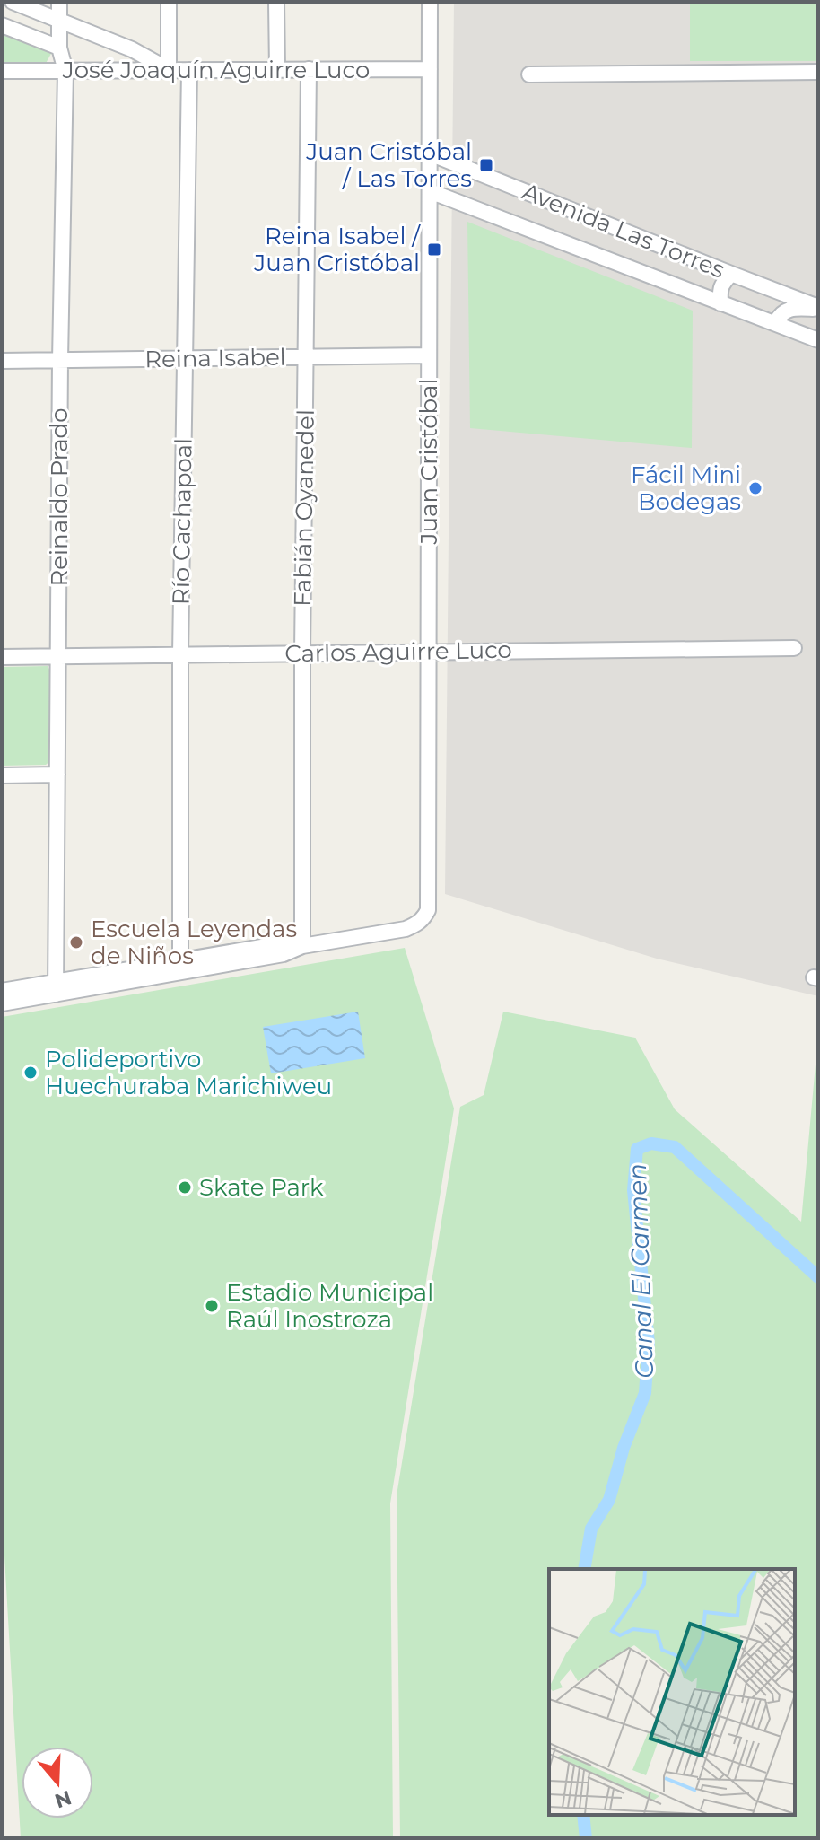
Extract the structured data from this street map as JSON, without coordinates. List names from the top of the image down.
{
  "streets": {
    "street": [
      "José Joaquín Aguirre Luco",
      "Avenida Las Torres",
      "Reina Isabel",
      "Juan Cristóbal",
      "Reinaldo Prado",
      "Fabián Oyanedel",
      "Río Cachapoal",
      "Carlos Aguirre Luco"
    ]
  },
  "crossings": [
    ["José Joaquín Aguirre Luco", "Juan Cristóbal"],
    ["José Joaquín Aguirre Luco", "Reinaldo Prado"],
    ["José Joaquín Aguirre Luco", "Fabián Oyanedel"],
    ["José Joaquín Aguirre Luco", "Río Cachapoal"],
    ["Avenida Las Torres", "Juan Cristóbal"],
    ["Reina Isabel", "Juan Cristóbal"],
    ["Reina Isabel", "Reinaldo Prado"],
    ["Reina Isabel", "Fabián Oyanedel"],
    ["Reina Isabel", "Río Cachapoal"],
    ["Juan Cristóbal", "Fabián Oyanedel"],
    ["Juan Cristóbal", "Carlos Aguirre Luco"],
    ["Reinaldo Prado", "Carlos Aguirre Luco"],
    ["Fabián Oyanedel", "Carlos Aguirre Luco"],
    ["Río Cachapoal", "Carlos Aguirre Luco"]
  ],
  "water": ["Canal El Carmen"],
  "places": {
    "transit": ["Juan Cristóbal / Las Torres", "Reina Isabel / Juan Cristóbal"],
    "other": [
      "Fácil Mini Bodegas",
      "Escuela Leyendas de Niños",
      "Polideportivo Huechuraba Marichiweu",
      "Skate Park",
      "Estadio Municipal Raúl Inostroza"
    ]
  },
  "north": "bottom"
}
